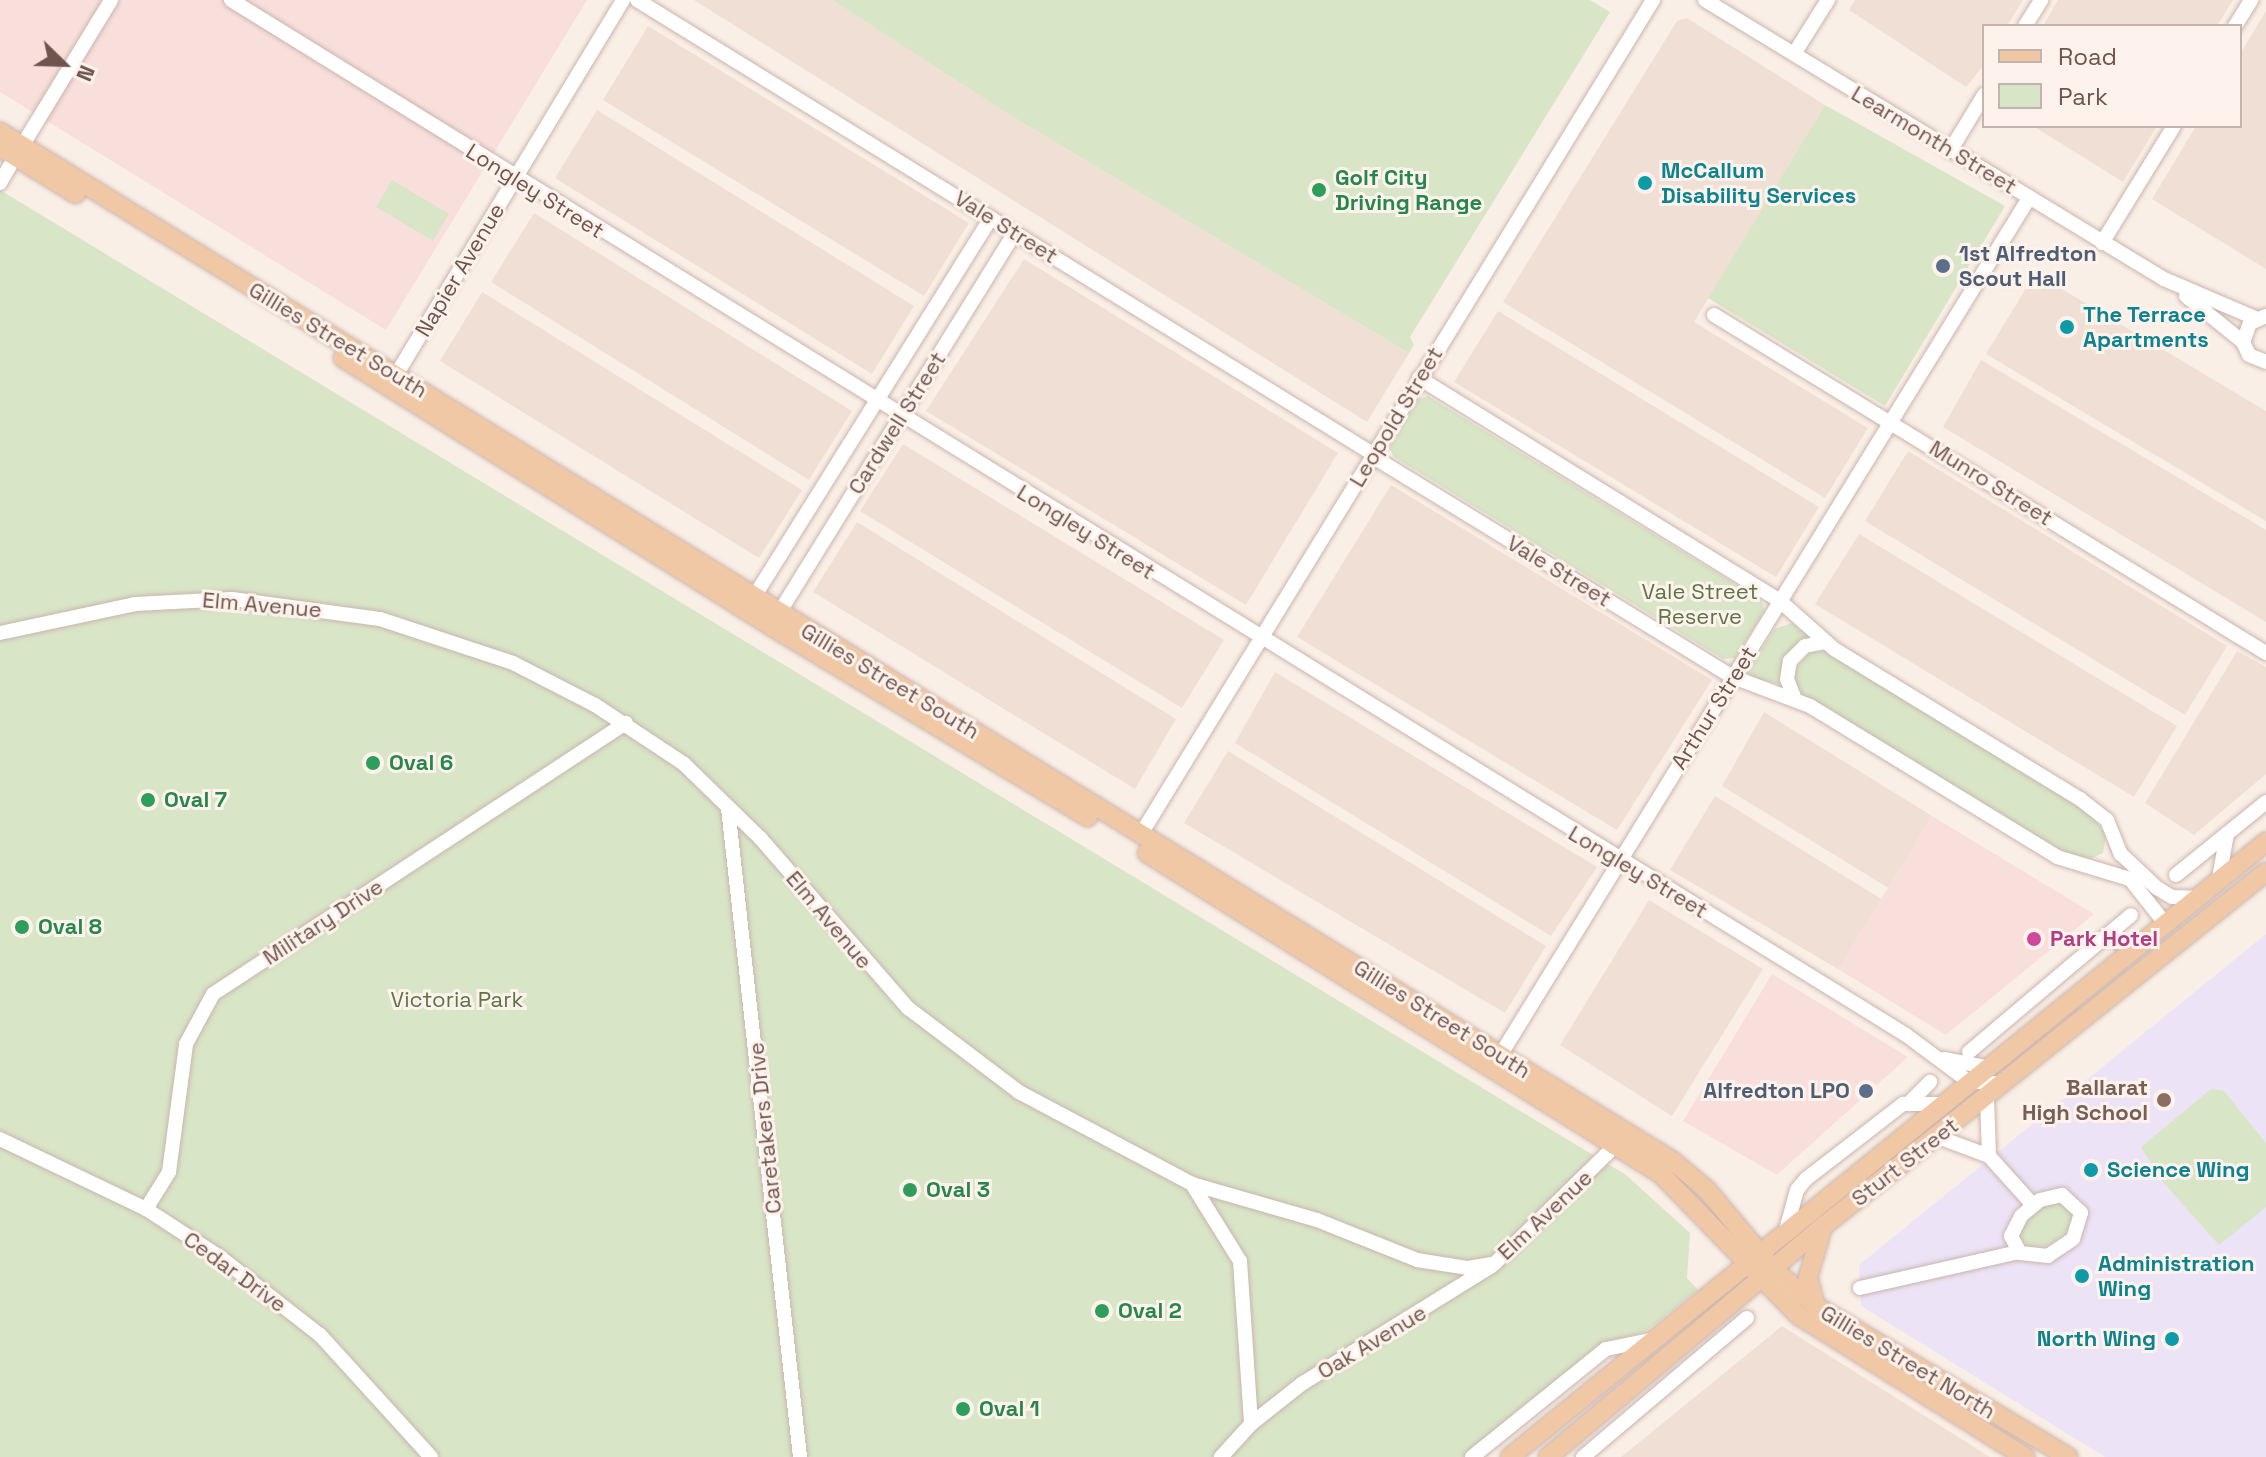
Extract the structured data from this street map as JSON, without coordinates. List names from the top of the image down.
{
  "streets": {
    "main road": ["Gillies Street South", "Sturt Street", "Gillies Street North"],
    "street": [
      "Learmonth Street",
      "Longley Street",
      "Vale Street",
      "Napier Avenue",
      "Leopold Street",
      "Cardwell Street",
      "Munro Street",
      "Elm Avenue",
      "Arthur Street",
      "Military Drive",
      "Caretakers Drive",
      "Cedar Drive",
      "Oak Avenue"
    ]
  },
  "crossings": [
    ["Learmonth Street", "Arthur Street"],
    ["Longley Street", "Napier Avenue"],
    ["Longley Street", "Leopold Street"],
    ["Longley Street", "Cardwell Street"],
    ["Longley Street", "Arthur Street"],
    ["Longley Street", "Sturt Street"],
    ["Vale Street", "Leopold Street"],
    ["Vale Street", "Cardwell Street"],
    ["Vale Street", "Arthur Street"],
    ["Vale Street", "Sturt Street"],
    ["Napier Avenue", "Gillies Street South"],
    ["Gillies Street South", "Leopold Street"],
    ["Gillies Street South", "Cardwell Street"],
    ["Gillies Street South", "Elm Avenue"],
    ["Gillies Street South", "Arthur Street"],
    ["Gillies Street South", "Sturt Street"],
    ["Gillies Street South", "Gillies Street North"],
    ["Munro Street", "Arthur Street"],
    ["Elm Avenue", "Military Drive"],
    ["Elm Avenue", "Caretakers Drive"],
    ["Elm Avenue", "Oak Avenue"],
    ["Military Drive", "Cedar Drive"],
    ["Sturt Street", "Gillies Street North"]
  ],
  "parks": ["Vale Street Reserve", "Victoria Park"],
  "places": [
    "McCallum Disability Services",
    "Golf City Driving Range",
    "1st Alfredton Scout Hall",
    "The Terrace Apartments",
    "Oval 6",
    "Oval 7",
    "Oval 8",
    "Park Hotel",
    "Alfredton LPO",
    "Ballarat High School",
    "Science Wing",
    "Oval 3",
    "Administration Wing",
    "Oval 2",
    "North Wing",
    "Oval 1"
  ],
  "legend": ["Road", "Park"],
  "north": "bottom right"
}
